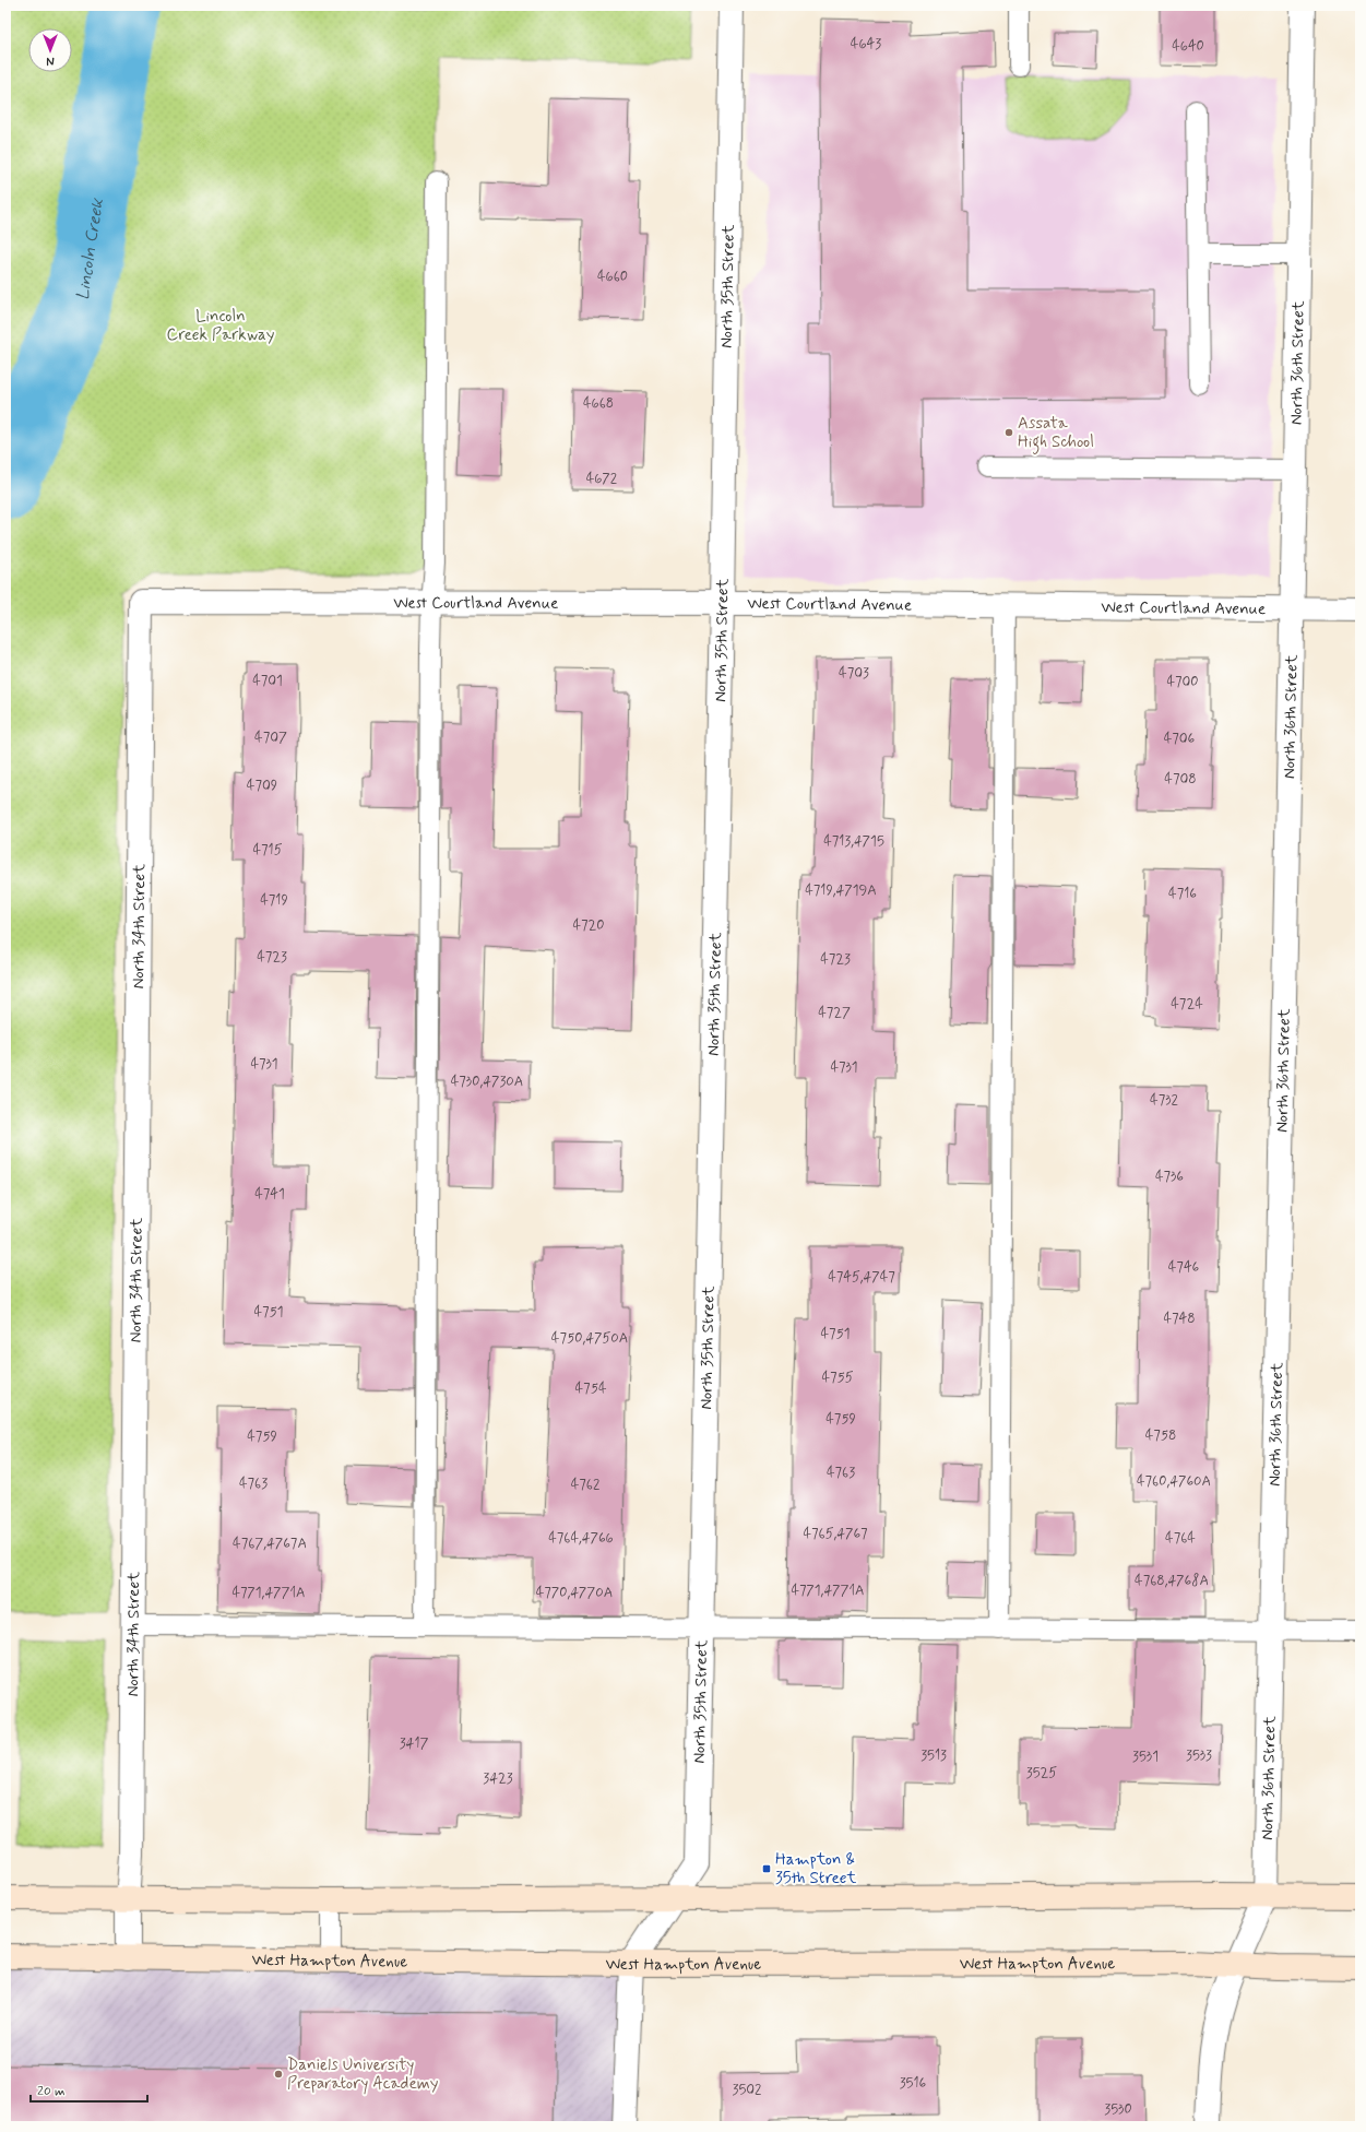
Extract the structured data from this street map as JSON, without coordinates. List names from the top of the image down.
{
  "streets": {
    "main road": ["West Hampton Avenue"],
    "street": [
      "North 35th Street",
      "North 36th Street",
      "West Courtland Avenue",
      "North 34th Street"
    ]
  },
  "crossings": [
    ["North 35th Street", "West Courtland Avenue"],
    ["North 35th Street", "West Hampton Avenue"],
    ["North 36th Street", "West Courtland Avenue"],
    ["North 36th Street", "West Hampton Avenue"],
    ["West Courtland Avenue", "North 34th Street"],
    ["North 34th Street", "West Hampton Avenue"]
  ],
  "water": ["Lincoln Creek"],
  "parks": ["Lincoln Creek Parkway"],
  "places": {
    "other": ["Assata High School", "Daniels University Preparatory Academy"],
    "transit": ["Hampton & 35th Street"]
  },
  "house_numbers": [
    "4643",
    "4640",
    "4660",
    "4668",
    "4672",
    "4703",
    "4701",
    "4700",
    "4707",
    "4706",
    "4708",
    "4709",
    "4713,4715",
    "4715",
    "4719,4719A",
    "4716",
    "4719",
    "4720",
    "4723",
    "4723",
    "4724",
    "4727",
    "4731",
    "4731",
    "4730,4730A",
    "4732",
    "4736",
    "4741",
    "4746",
    "4745,4747",
    "4751",
    "4748",
    "4751",
    "4750,4750A",
    "4755",
    "4754",
    "4759",
    "4758",
    "4759",
    "4763",
    "4760,4760A",
    "4763",
    "4762",
    "4765,4767",
    "4764,4766",
    "4764",
    "4767,4767A",
    "4768,4768A",
    "4771,4771A",
    "4771,4771A",
    "4770,4770A",
    "3417",
    "3513",
    "3533",
    "3531",
    "3525",
    "3423",
    "3516",
    "3502",
    "3530"
  ],
  "scale_bar": "20 m",
  "north": "bottom"
}
